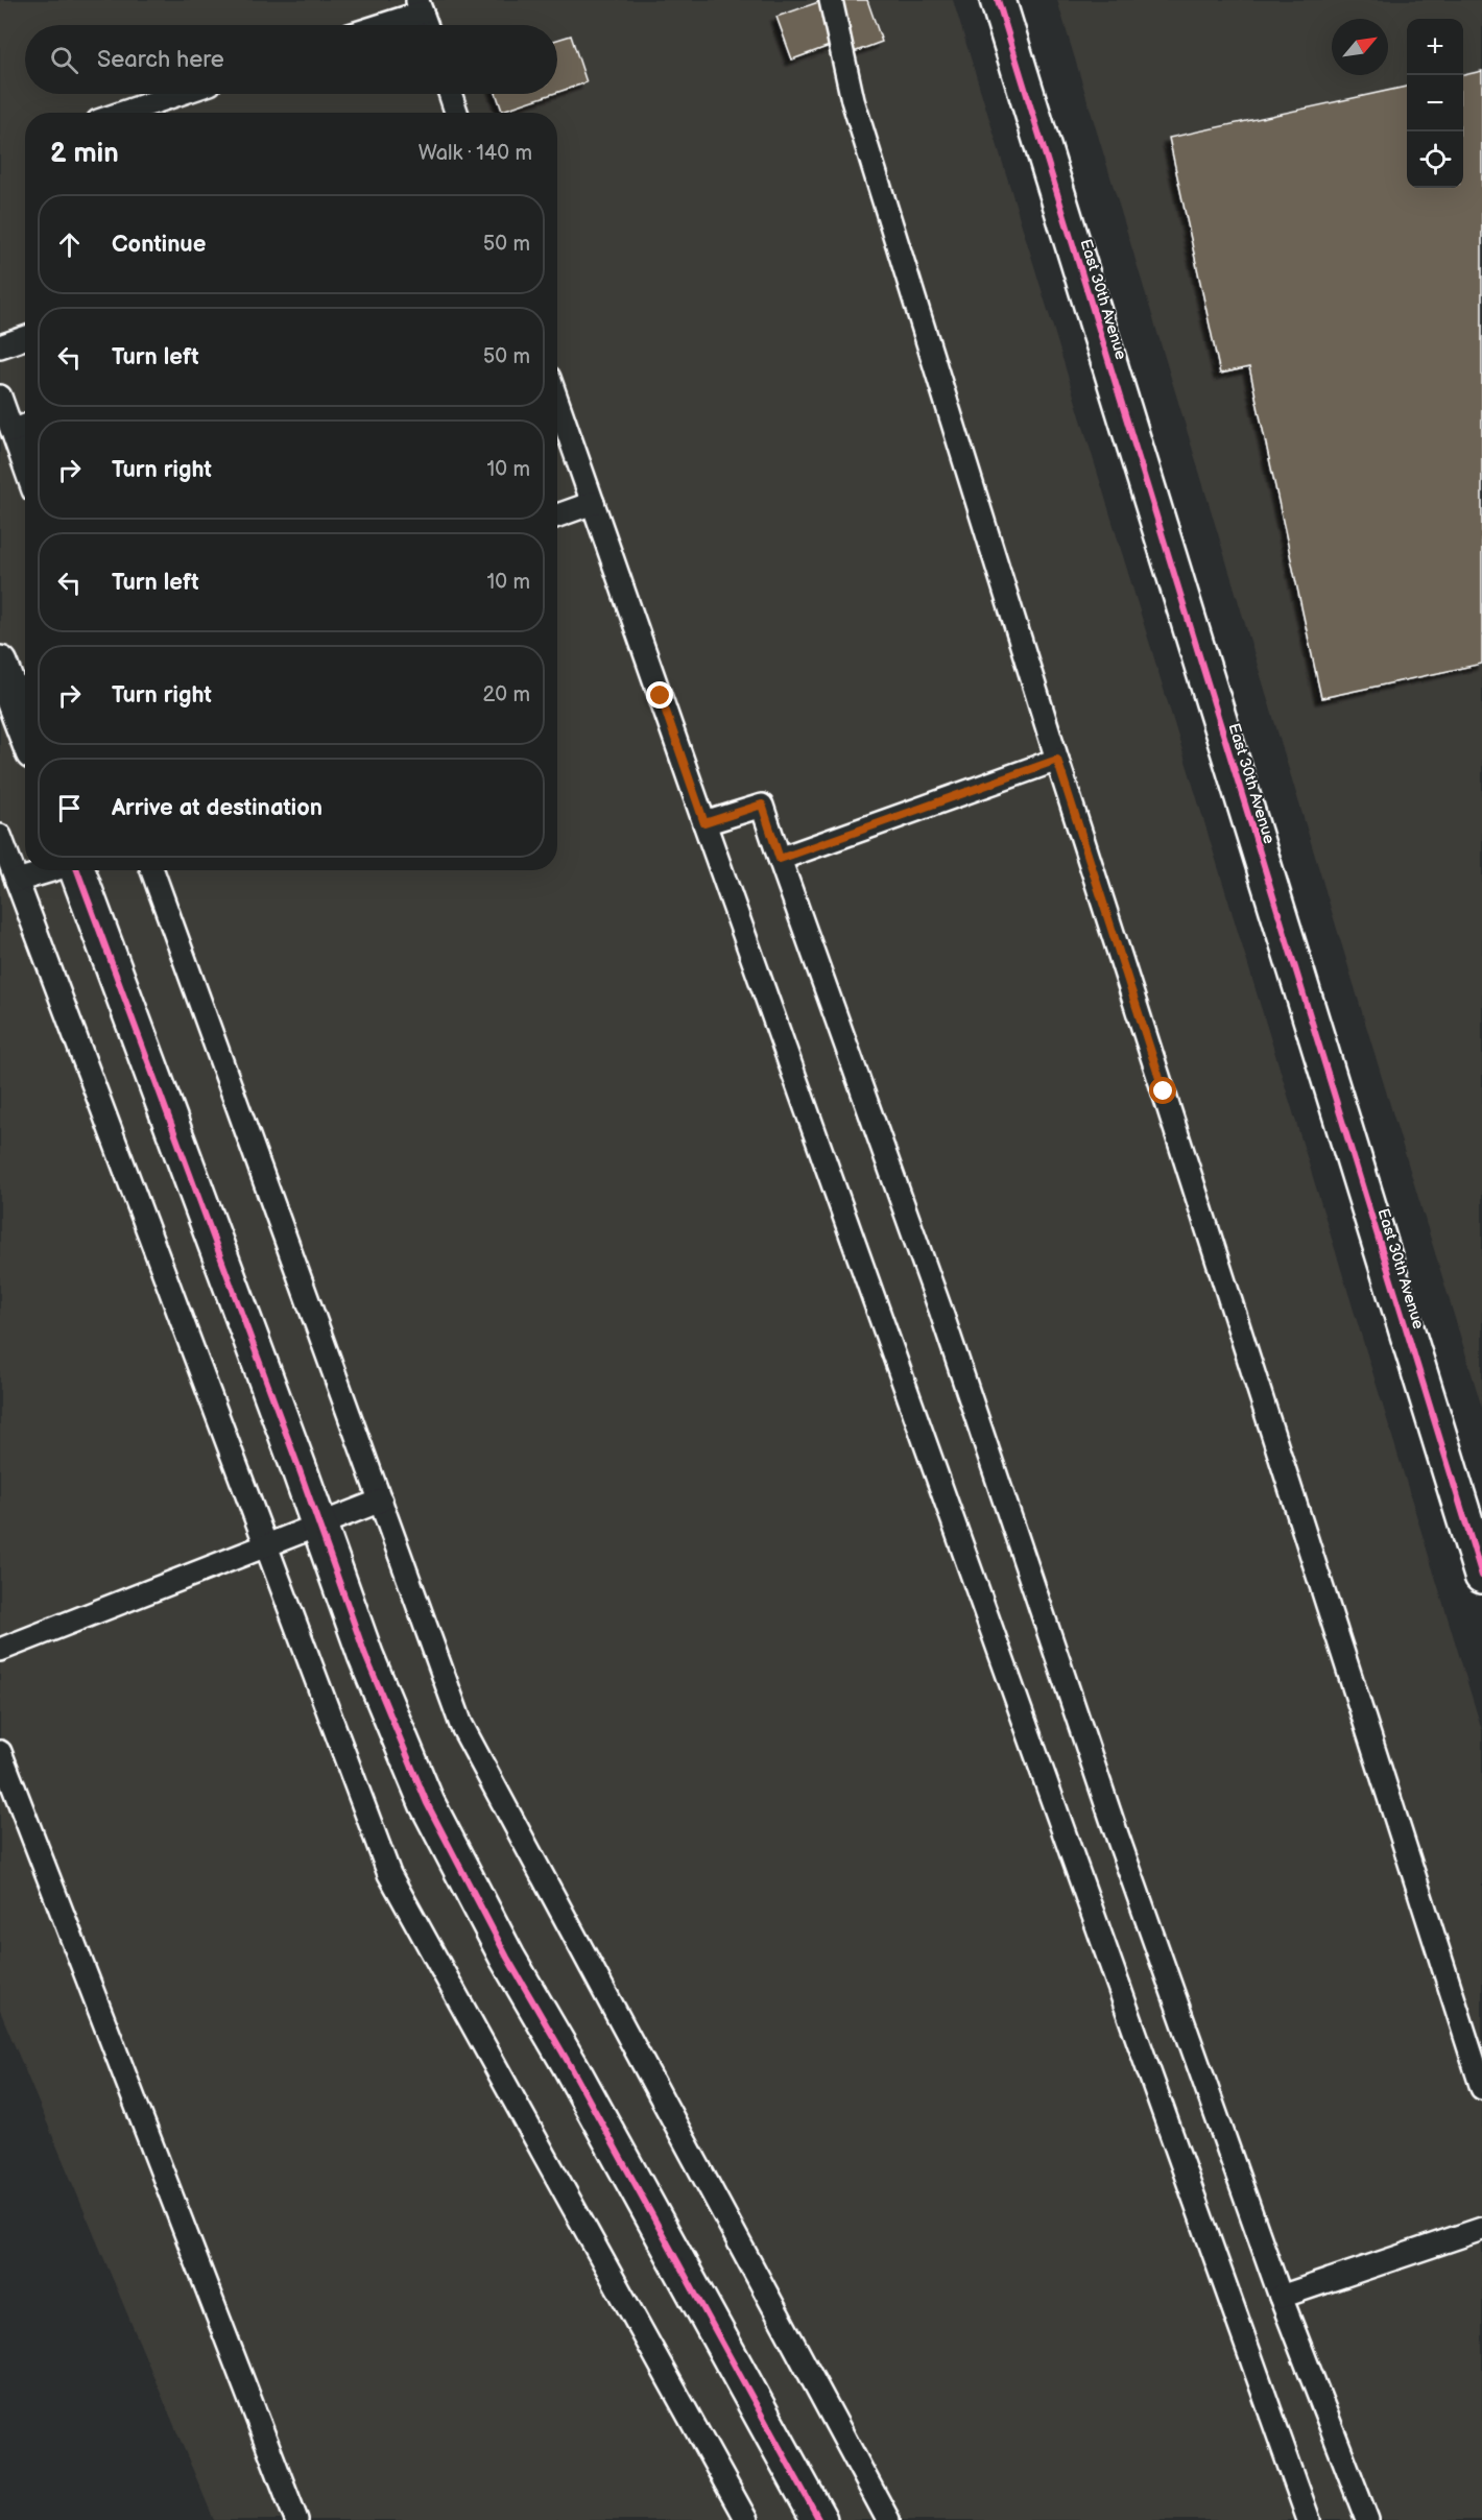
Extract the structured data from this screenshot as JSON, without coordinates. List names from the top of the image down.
{
  "streets": {
    "street": ["East 30th Avenue"]
  },
  "north": "top right",
  "page": {
    "map_buttons": ["+", "−"],
    "search": "Search here",
    "heading": ["2 min", "Walk · 140 m"],
    "list": [
      ["Continue", "50 m"],
      ["Turn left", "50 m"],
      ["Turn right", "10 m"],
      ["Turn left", "10 m"],
      ["Turn right", "20 m"],
      "Arrive at destination"
    ]
  }
}
